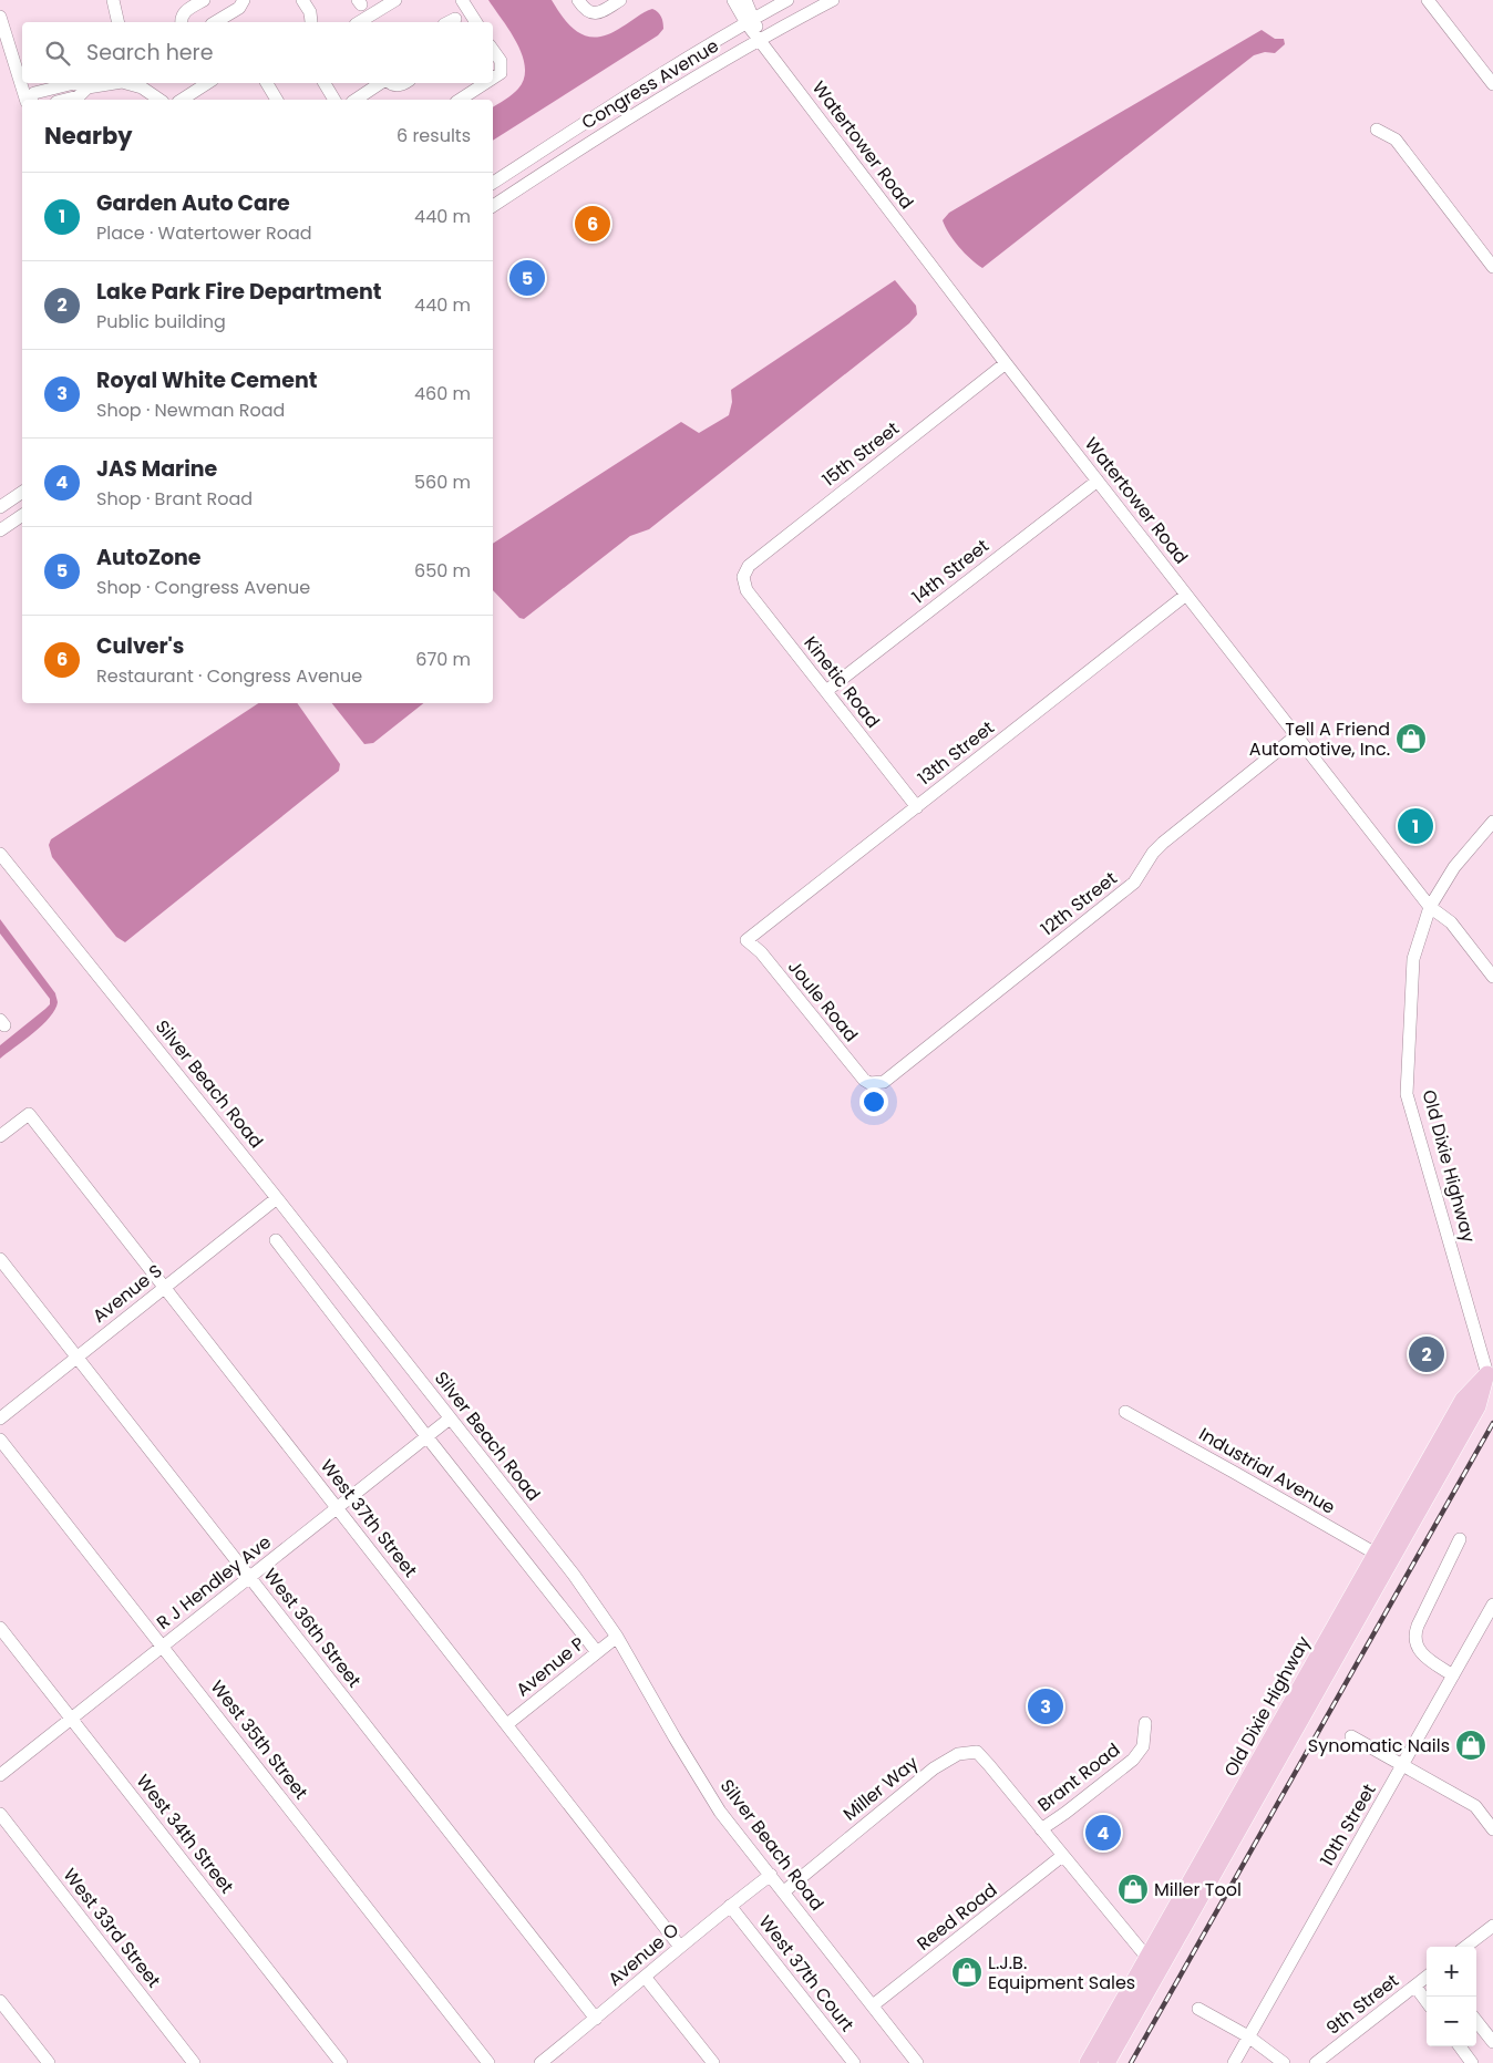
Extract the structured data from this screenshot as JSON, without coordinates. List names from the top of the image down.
{
  "streets": {
    "main road": ["Old Dixie Highway"],
    "street": [
      "Congress Avenue",
      "Watertower Road",
      "15th Street",
      "14th Street",
      "Kinetic Road",
      "13th Street",
      "12th Street",
      "Joule Road",
      "Silver Beach Road",
      "Avenue S",
      "Industrial Avenue",
      "West 37th Street",
      "R J Hendley Ave",
      "West 36th Street",
      "Avenue P",
      "West 35th Street",
      "Brant Road",
      "Miller Way",
      "10th Street",
      "West 34th Street",
      "Reed Road",
      "West 33rd Street",
      "Avenue O",
      "West 37th Court",
      "9th Street"
    ]
  },
  "crossings": [
    ["Congress Avenue", "Watertower Road"],
    ["Watertower Road", "15th Street"],
    ["Watertower Road", "14th Street"],
    ["Watertower Road", "13th Street"],
    ["Watertower Road", "12th Street"],
    ["Watertower Road", "Old Dixie Highway"],
    ["15th Street", "Kinetic Road"],
    ["14th Street", "Kinetic Road"],
    ["Kinetic Road", "13th Street"],
    ["13th Street", "Joule Road"],
    ["12th Street", "Joule Road"],
    ["Silver Beach Road", "Avenue S"],
    ["Silver Beach Road", "R J Hendley Ave"],
    ["Silver Beach Road", "Avenue P"],
    ["Silver Beach Road", "Miller Way"],
    ["Silver Beach Road", "Reed Road"],
    ["Silver Beach Road", "Avenue O"],
    ["Old Dixie Highway", "Industrial Avenue"],
    ["Avenue S", "West 37th Street"],
    ["Avenue S", "West 36th Street"],
    ["West 37th Street", "R J Hendley Ave"],
    ["West 37th Street", "Avenue P"],
    ["West 37th Street", "Avenue O"],
    ["R J Hendley Ave", "West 36th Street"],
    ["R J Hendley Ave", "West 35th Street"],
    ["R J Hendley Ave", "West 34th Street"],
    ["West 36th Street", "Avenue O"],
    ["Brant Road", "Miller Way"],
    ["Avenue O", "West 37th Court"]
  ],
  "places": {
    "shop": [
      "Tell A Friend Automotive, Inc.",
      "Synomatic Nails",
      "Miller Tool",
      "L.J.B. Equipment Sales"
    ]
  },
  "page": {
    "search": "Search here",
    "heading": ["Nearby", "6 results"],
    "list": [
      {
        "mark": "1",
        "name": "Garden Auto Care",
        "note": "Place · Watertower Road",
        "value": "440 m"
      },
      {
        "mark": "2",
        "name": "Lake Park Fire Department",
        "note": "Public building",
        "value": "440 m"
      },
      {
        "mark": "3",
        "name": "Royal White Cement",
        "note": "Shop · Newman Road",
        "value": "460 m"
      },
      {
        "mark": "4",
        "name": "JAS Marine",
        "note": "Shop · Brant Road",
        "value": "560 m"
      },
      {
        "mark": "5",
        "name": "AutoZone",
        "note": "Shop · Congress Avenue",
        "value": "650 m"
      },
      {
        "mark": "6",
        "name": "Culver's",
        "note": "Restaurant · Congress Avenue",
        "value": "670 m"
      }
    ],
    "pins": [
      "6",
      "5",
      "1",
      "2",
      "3",
      "4"
    ],
    "map_buttons": ["+", "−"]
  }
}
